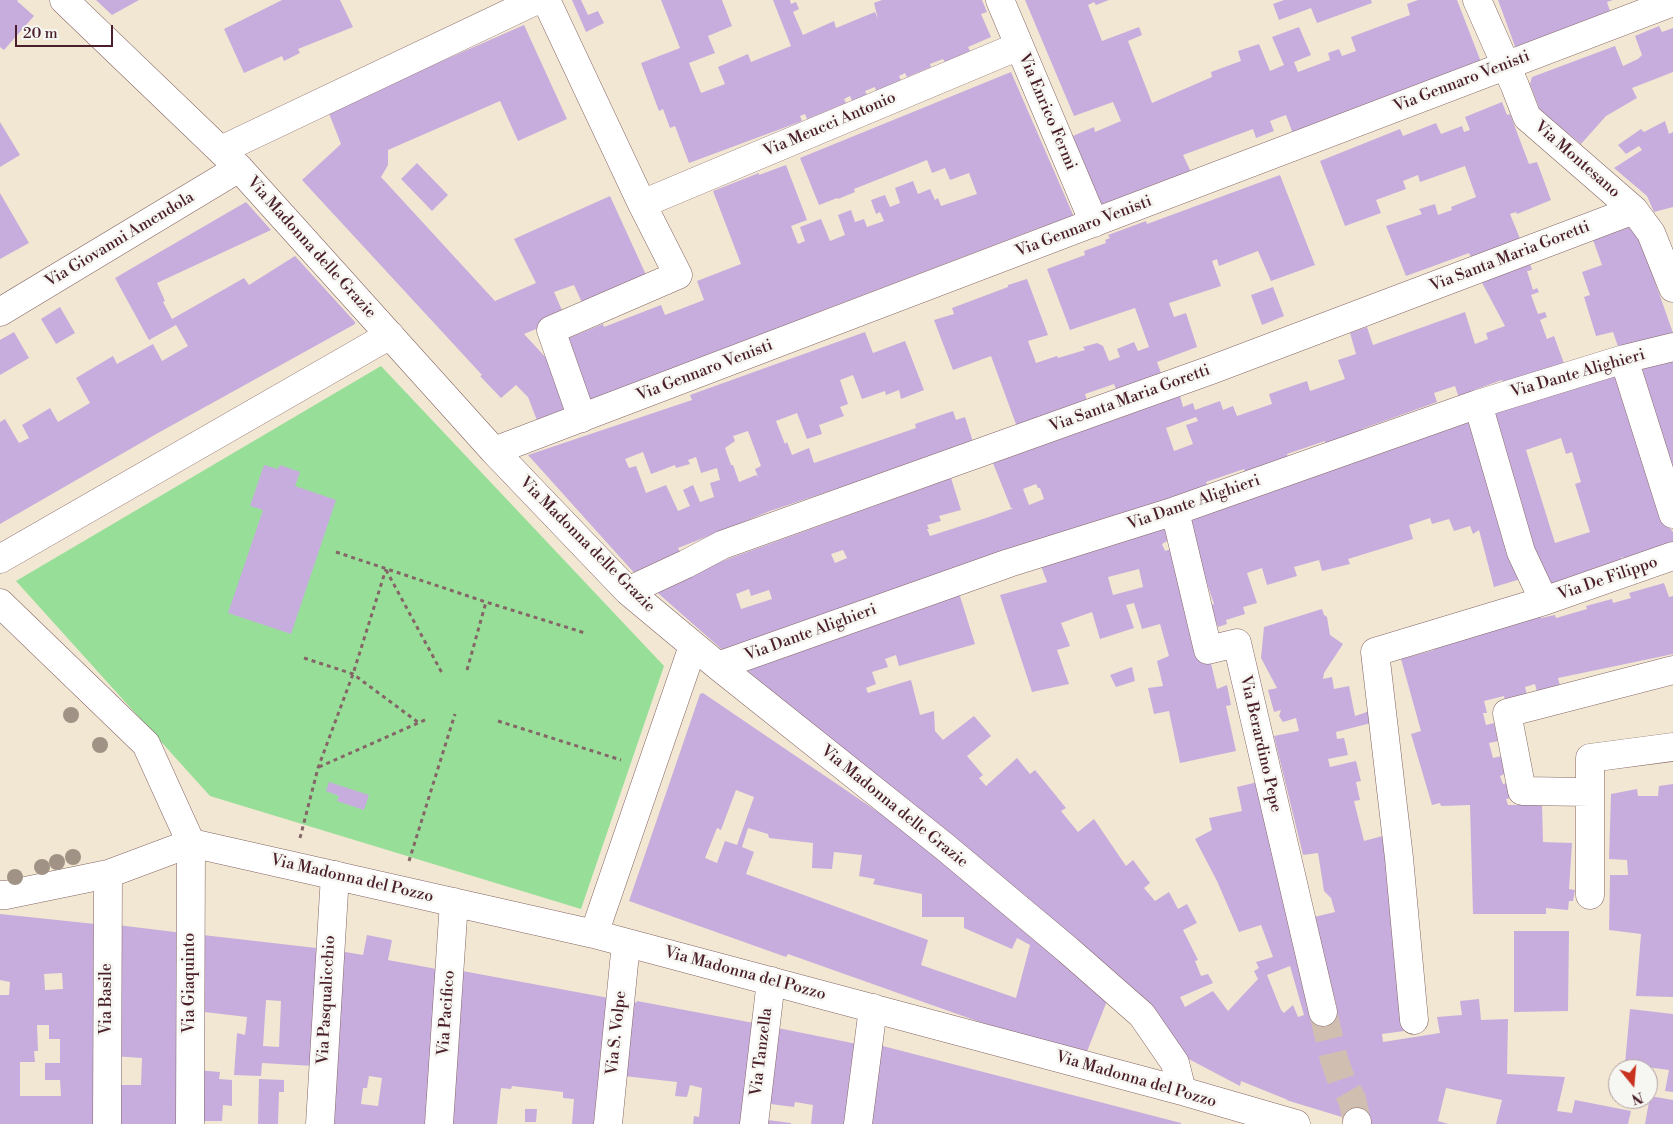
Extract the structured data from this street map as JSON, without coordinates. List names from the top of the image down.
{
  "streets": {
    "street": [
      "Via Gennaro Venisti",
      "Via Enrico Fermi",
      "Via Meucci Antonio",
      "Via Montesano",
      "Via Giovanni Amendola",
      "Via Madonna delle Grazie",
      "Via Santa Maria Goretti",
      "Via Dante Alighieri",
      "Via De Filippo",
      "Via Berardino Pepe",
      "Via Madonna del Pozzo",
      "Via Giaquinto",
      "Via Basile",
      "Via Pasqualicchio",
      "Via Pacifico",
      "Via S. Volpe",
      "Via Tanzella"
    ]
  },
  "crossings": [
    ["Via Gennaro Venisti", "Via Enrico Fermi"],
    ["Via Gennaro Venisti", "Via Montesano"],
    ["Via Gennaro Venisti", "Via Madonna delle Grazie"],
    ["Via Enrico Fermi", "Via Meucci Antonio"],
    ["Via Montesano", "Via Santa Maria Goretti"],
    ["Via Giovanni Amendola", "Via Madonna delle Grazie"],
    ["Via Madonna delle Grazie", "Via Santa Maria Goretti"],
    ["Via Madonna delle Grazie", "Via Dante Alighieri"],
    ["Via Madonna delle Grazie", "Via Madonna del Pozzo"],
    ["Via Dante Alighieri", "Via Berardino Pepe"],
    ["Via Madonna del Pozzo", "Via Giaquinto"],
    ["Via Madonna del Pozzo", "Via Pasqualicchio"],
    ["Via Madonna del Pozzo", "Via Pacifico"],
    ["Via Madonna del Pozzo", "Via S. Volpe"],
    ["Via Madonna del Pozzo", "Via Tanzella"]
  ],
  "scale_bar": "20 m",
  "north": "bottom"
}
